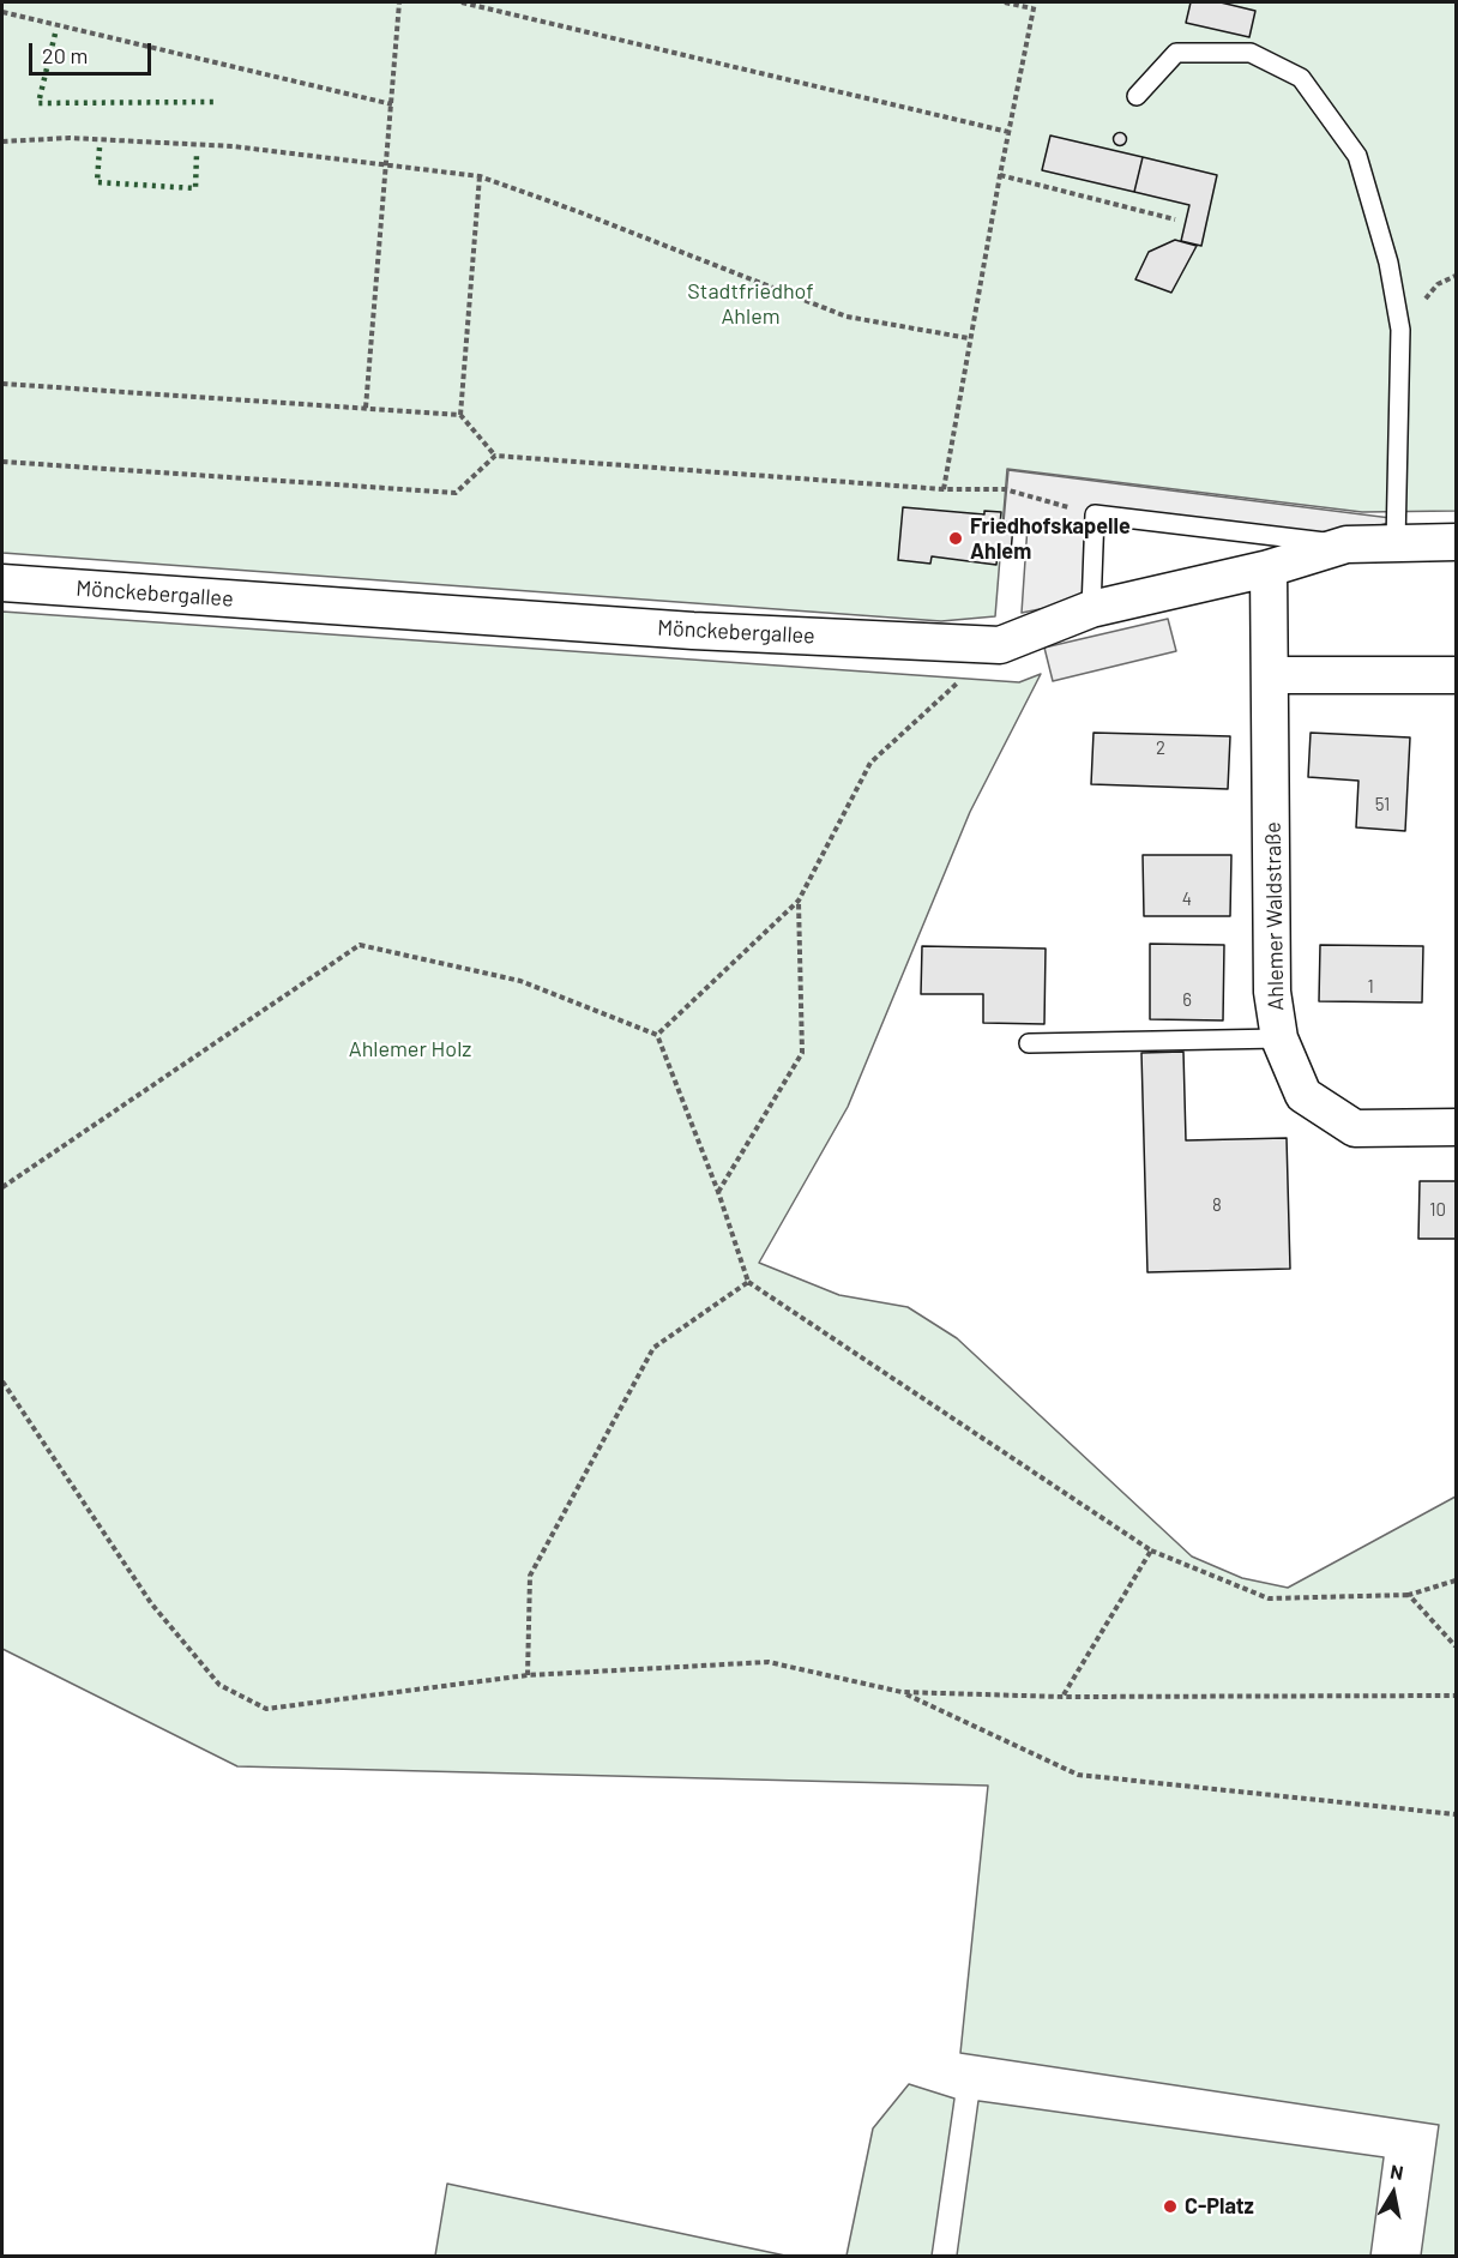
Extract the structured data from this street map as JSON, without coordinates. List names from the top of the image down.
{
  "streets": {
    "street": ["Mönckebergallee", "Ahlemer Waldstraße"]
  },
  "crossings": [
    ["Mönckebergallee", "Ahlemer Waldstraße"]
  ],
  "parks": ["Stadtfriedhof Ahlem", "Ahlemer Holz"],
  "places": ["Friedhofskapelle Ahlem", "C-Platz"],
  "house_numbers": [
    "2",
    "51",
    "4",
    "1",
    "6",
    "8",
    "10"
  ],
  "scale_bar": "20 m",
  "north": "top"
}
